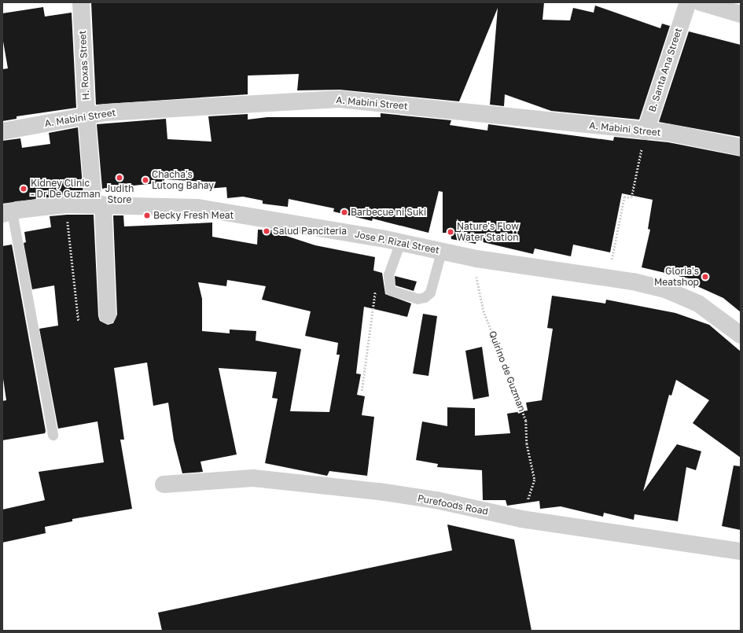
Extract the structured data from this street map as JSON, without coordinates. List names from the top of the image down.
{
  "streets": {
    "street": [
      "H. Roxas Street",
      "B. Santa Ana Street",
      "A. Mabini Street",
      "Jose P. Rizal Street",
      "Purefoods Road"
    ],
    "path": ["Quirino de Guzman"]
  },
  "crossings": [
    ["H. Roxas Street", "A. Mabini Street"],
    ["H. Roxas Street", "Jose P. Rizal Street"],
    ["B. Santa Ana Street", "A. Mabini Street"],
    ["Jose P. Rizal Street", "Quirino de Guzman"],
    ["Quirino de Guzman", "Purefoods Road"]
  ],
  "places": [
    "Judith Store",
    "Chacha's Lutong Bahay",
    "Kidney Clinic - Dr De Guzman",
    "Barbecue ni Suki",
    "Becky Fresh Meat",
    "Salud Panciteria",
    "Nature's Flow Water Station",
    "Gloria's Meatshop"
  ]
}
